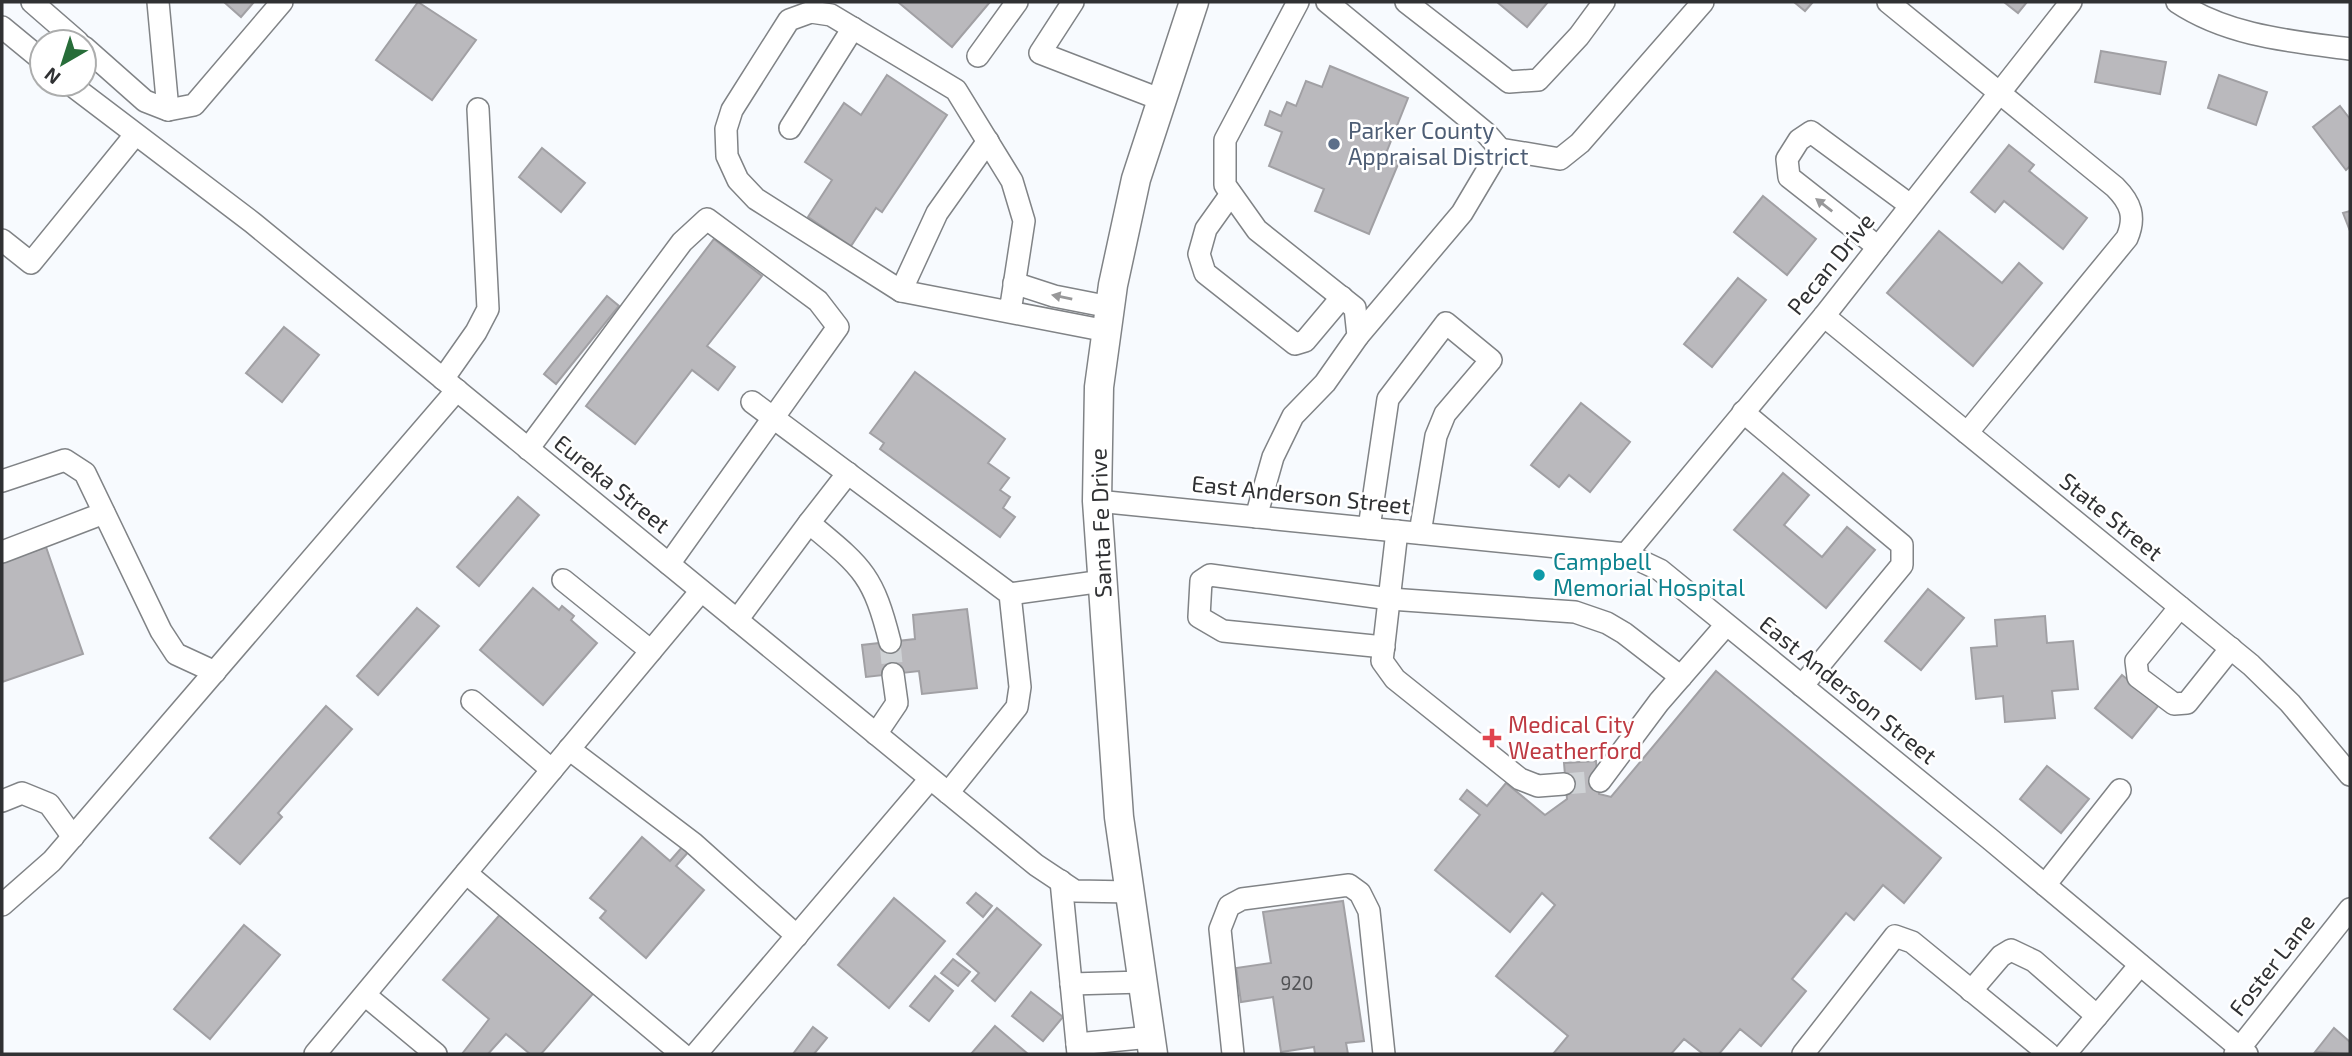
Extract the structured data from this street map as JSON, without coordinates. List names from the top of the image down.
{
  "streets": {
    "main road": ["Santa Fe Drive"],
    "street": [
      "Pecan Drive",
      "Eureka Street",
      "East Anderson Street",
      "State Street",
      "Foster Lane"
    ]
  },
  "crossings": [
    ["Pecan Drive", "East Anderson Street"],
    ["Pecan Drive", "State Street"],
    ["Eureka Street", "Santa Fe Drive"],
    ["East Anderson Street", "Santa Fe Drive"],
    ["East Anderson Street", "Foster Lane"]
  ],
  "places": {
    "other": ["Parker County Appraisal District", "Campbell Memorial Hospital"],
    "health": ["Medical City Weatherford"]
  },
  "house_numbers": ["920"],
  "north": "bottom left"
}
